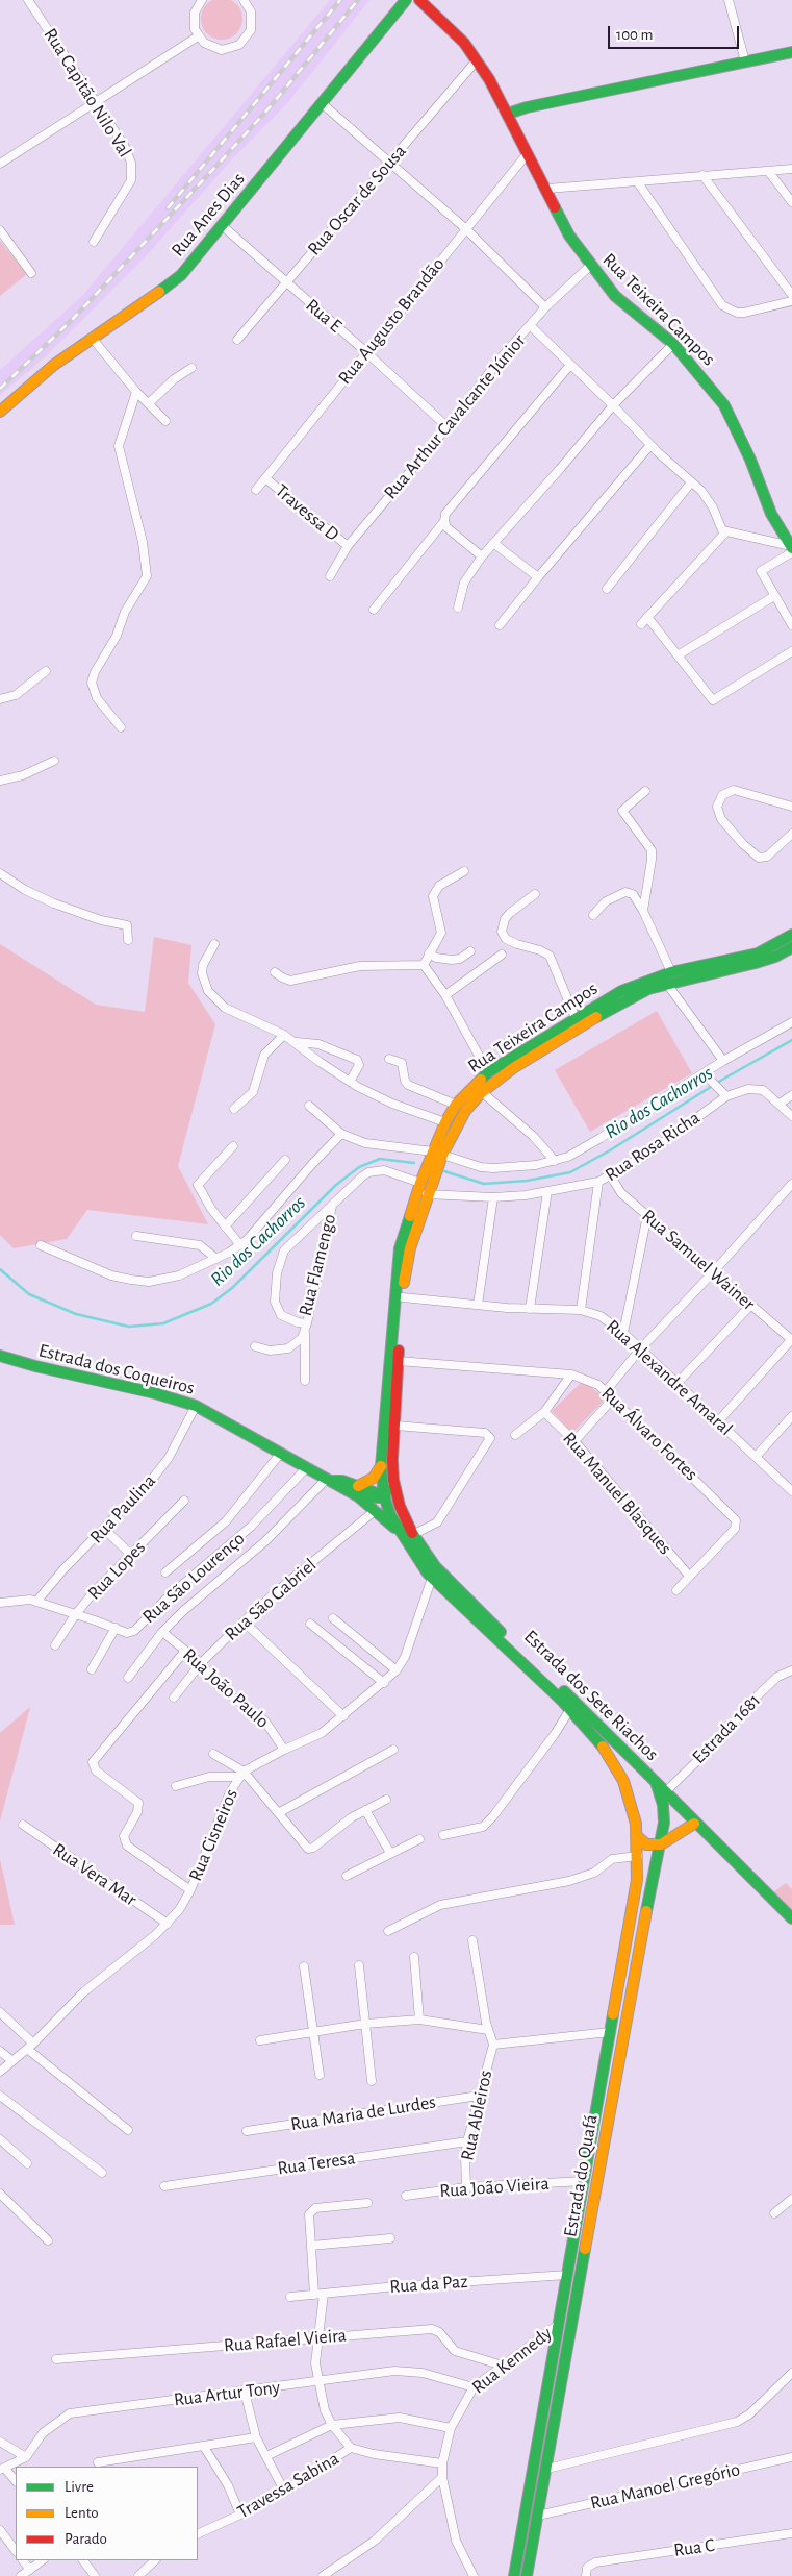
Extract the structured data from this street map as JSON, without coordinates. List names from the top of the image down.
{
  "streets": {
    "main road": [
      "Rua Anes Dias",
      "Rua Teixeira Campos",
      "Estrada dos Coqueiros",
      "Estrada dos Sete Riachos",
      "Estrada do Quafá"
    ],
    "street": [
      "Rua Capitão Nilo Val",
      "Rua Oscar de Sousa",
      "Rua E",
      "Rua Augusto Brandão",
      "Rua Arthur Cavalcante Júnior",
      "Travessa D",
      "Rua Rosa Richa",
      "Rua Samuel Wainer",
      "Rua Flamengo",
      "Rua Alexandre Amaral",
      "Rua Álvaro Fortes",
      "Rua Manuel Blasques",
      "Rua Paulina",
      "Rua Lopes",
      "Rua São Lourenço",
      "Rua São Gabriel",
      "Rua João Paulo",
      "Estrada 1681",
      "Rua Cisneiros",
      "Rua Vera Mar",
      "Rua Maria de Lurdes",
      "Rua Ableiros",
      "Rua Teresa",
      "Rua João Vieira",
      "Rua da Paz",
      "Rua Rafael Vieira",
      "Rua Kennedy",
      "Rua Artur Tony",
      "Travessa Sabina",
      "Rua Manoel Gregório",
      "Rua C"
    ]
  },
  "crossings": [
    ["Rua Oscar de Sousa", "Rua Teixeira Campos"],
    ["Rua Oscar de Sousa", "Rua E"],
    ["Rua Anes Dias", "Rua E"],
    ["Rua Teixeira Campos", "Rua Augusto Brandão"],
    ["Rua Teixeira Campos", "Rua Arthur Cavalcante Júnior"],
    ["Rua Teixeira Campos", "Rua Rosa Richa"],
    ["Rua Teixeira Campos", "Rua Flamengo"],
    ["Rua Teixeira Campos", "Estrada dos Coqueiros"],
    ["Rua Teixeira Campos", "Rua Alexandre Amaral"],
    ["Rua Teixeira Campos", "Rua Álvaro Fortes"],
    ["Rua Teixeira Campos", "Estrada dos Sete Riachos"],
    ["Rua E", "Rua Augusto Brandão"],
    ["Rua E", "Rua Arthur Cavalcante Júnior"],
    ["Rua Augusto Brandão", "Travessa D"],
    ["Rua Arthur Cavalcante Júnior", "Travessa D"],
    ["Rua Rosa Richa", "Rua Samuel Wainer"],
    ["Estrada dos Coqueiros", "Rua Paulina"],
    ["Estrada dos Coqueiros", "Rua São Lourenço"],
    ["Estrada dos Coqueiros", "Rua São Gabriel"],
    ["Estrada dos Coqueiros", "Estrada dos Sete Riachos"],
    ["Rua Álvaro Fortes", "Rua Manuel Blasques"],
    ["Rua Paulina", "Rua São Lourenço"],
    ["Rua Lopes", "Rua São Lourenço"],
    ["Rua São Gabriel", "Rua João Paulo"],
    ["Rua João Paulo", "Rua Cisneiros"],
    ["Estrada dos Sete Riachos", "Estrada 1681"],
    ["Estrada dos Sete Riachos", "Rua Cisneiros"],
    ["Estrada dos Sete Riachos", "Estrada do Quafá"],
    ["Rua Cisneiros", "Rua Vera Mar"],
    ["Rua Maria de Lurdes", "Rua Ableiros"],
    ["Rua Ableiros", "Rua Teresa"],
    ["Rua Ableiros", "Rua João Vieira"],
    ["Estrada do Quafá", "Rua João Vieira"],
    ["Estrada do Quafá", "Rua da Paz"],
    ["Estrada do Quafá", "Rua Kennedy"],
    ["Estrada do Quafá", "Rua Manoel Gregório"],
    ["Rua Rafael Vieira", "Rua Kennedy"],
    ["Rua Kennedy", "Rua Artur Tony"],
    ["Rua Kennedy", "Travessa Sabina"]
  ],
  "water": ["Rio dos Cachorros"],
  "legend": ["Livre", "Lento", "Parado"],
  "scale_bar": "100 m"
}
